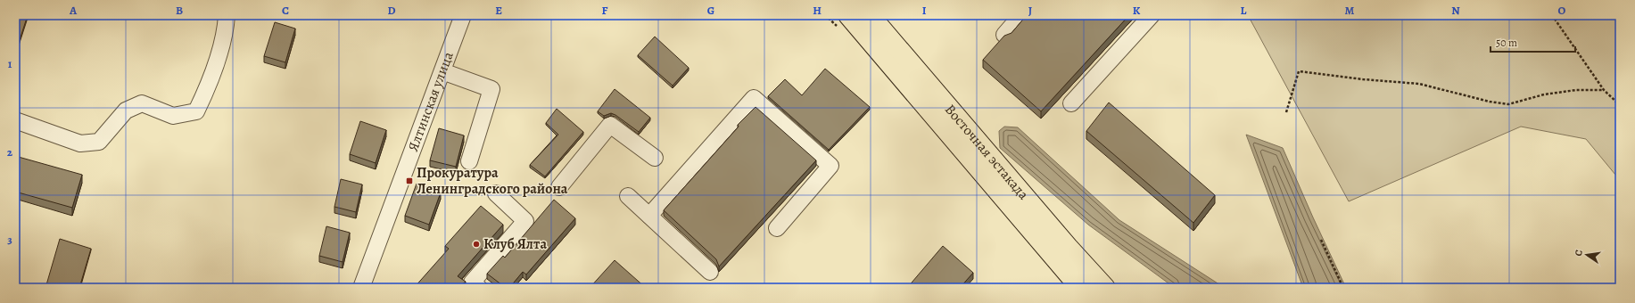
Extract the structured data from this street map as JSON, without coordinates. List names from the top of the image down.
{
  "streets": {
    "main road": ["Восточная эстакада"],
    "street": ["Ялтинская улица"]
  },
  "places": {
    "transit": ["Прокуратура Ленинградского района"],
    "other": ["Клуб Ялта"]
  },
  "scale_bar": "50 m",
  "north": "left",
  "grid": {
    "columns": [
      "A",
      "B",
      "C",
      "D",
      "E",
      "F",
      "G",
      "H",
      "I",
      "J",
      "K",
      "L",
      "M",
      "N",
      "O"
    ],
    "rows": ["1", "2", "3"]
  }
}
